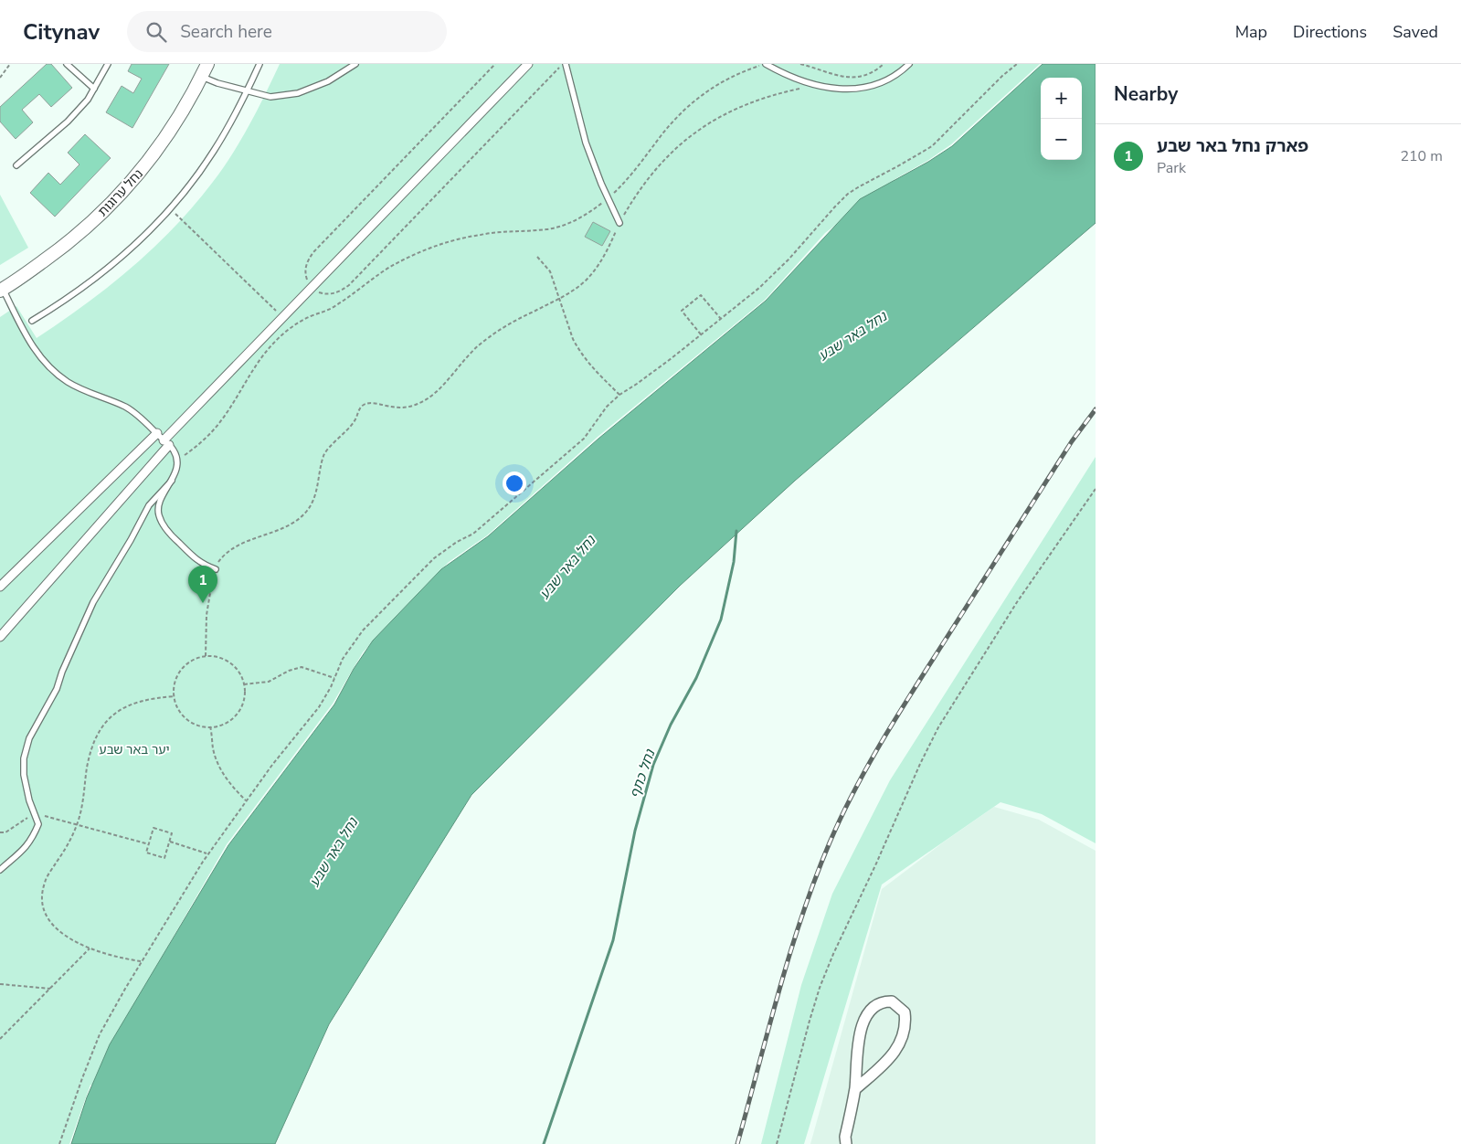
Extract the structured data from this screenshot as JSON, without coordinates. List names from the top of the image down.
{
  "streets": {
    "street": ["נחל ערוגות"]
  },
  "water": ["נחל באר שבע", "נחל כתף"],
  "parks": ["יער באר שבע"],
  "page": {
    "header": "Citynav",
    "search": "Search here",
    "nav": ["Map", "Directions", "Saved"],
    "heading": "Nearby",
    "map_buttons": ["+", "−"],
    "list": [
      {
        "mark": "1",
        "name": "פארק נחל באר שבע",
        "note": "Park",
        "value": "210 m"
      }
    ],
    "pins": "1"
  }
}
